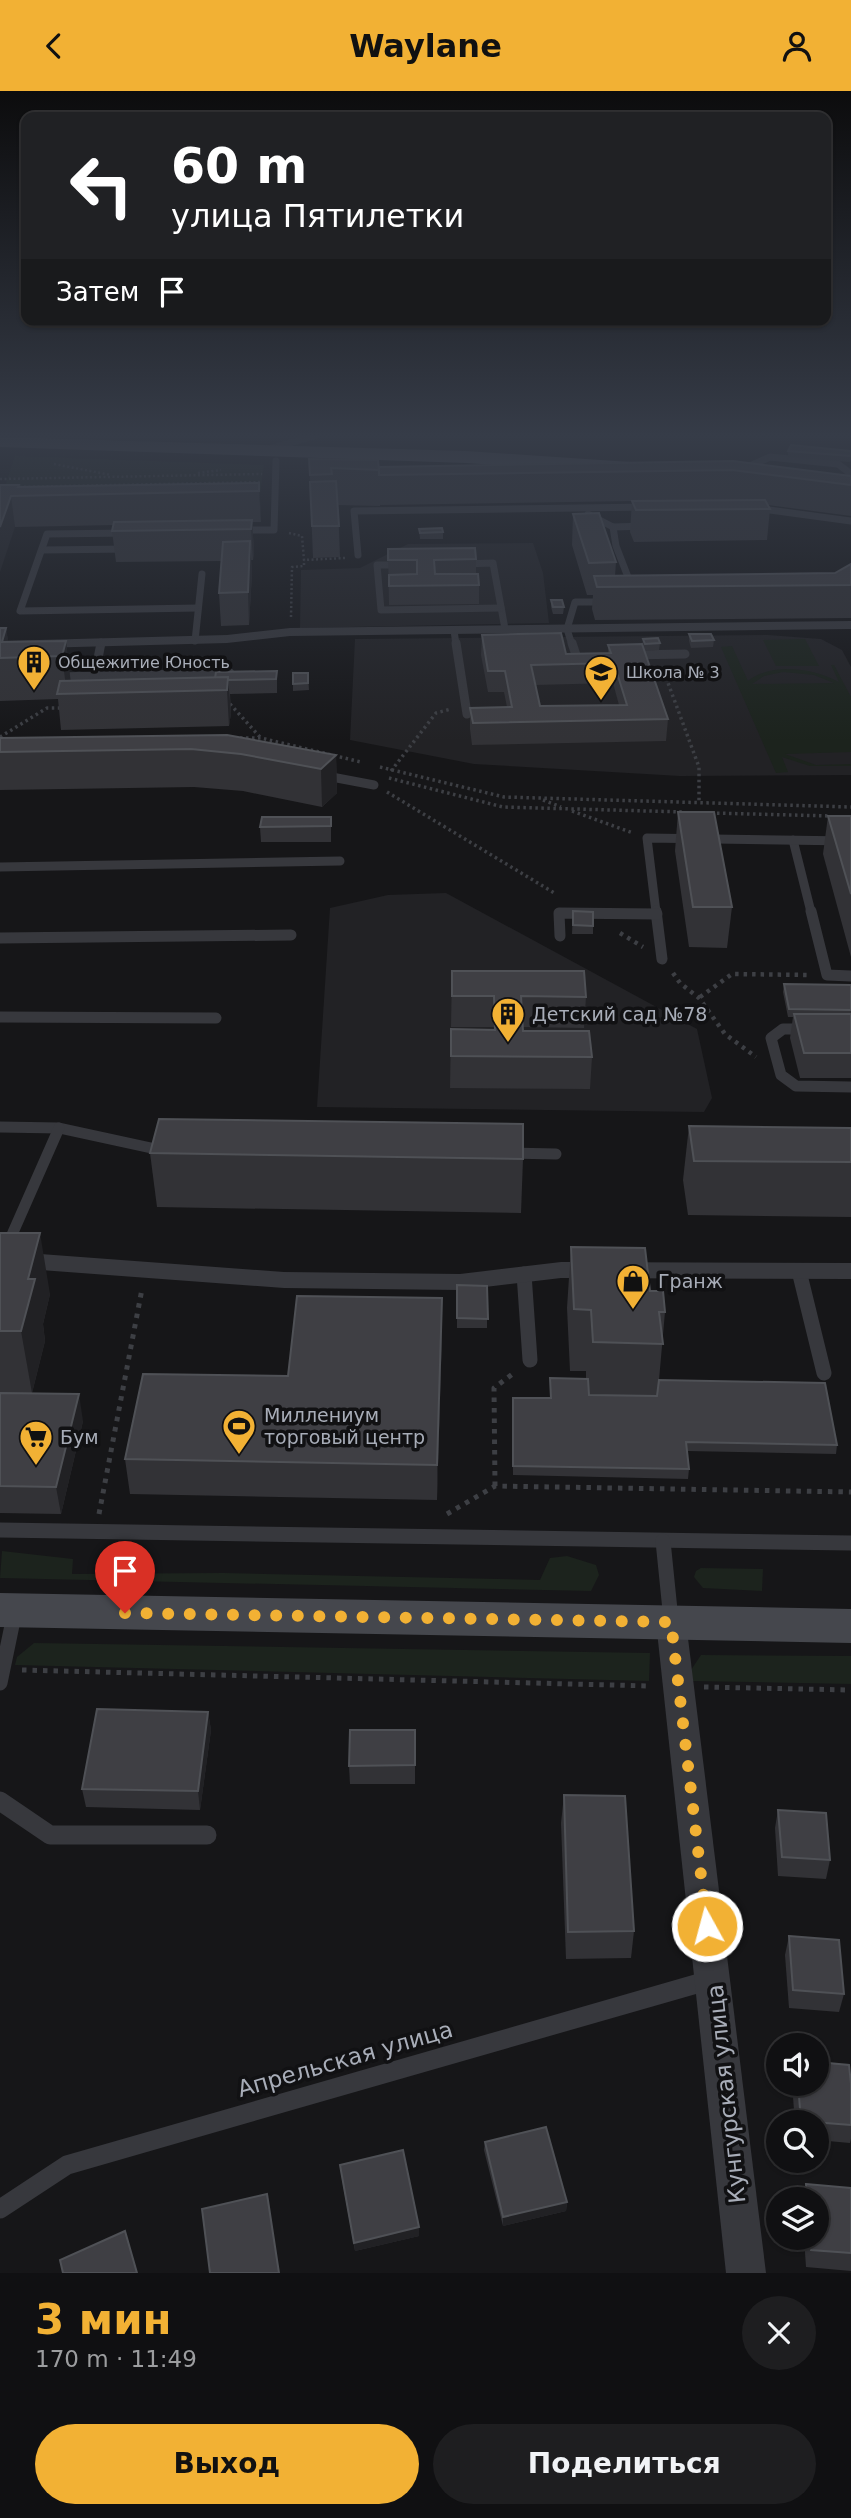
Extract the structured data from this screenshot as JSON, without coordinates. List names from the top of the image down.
{
  "streets": {
    "street": ["Кунгурская улица"],
    "lane": ["Апрельская улица"]
  },
  "crossings": [
    ["Апрельская улица", "Кунгурская улица"]
  ],
  "places": {
    "building": ["Общежитие Юность", "Детский сад №78"],
    "school or university": ["Школа № 3"],
    "shop": ["Гранж"],
    "sports": ["Миллениум торговый центр"],
    "supermarket": ["Бум"]
  },
  "page": {
    "header": "Waylane",
    "turn": ["60 m", "улица Пятилетки"],
    "then": "Затем",
    "heading": ["3 мин", "170 m · 11:49"],
    "buttons": ["Выход", "Поделиться"]
  }
}
